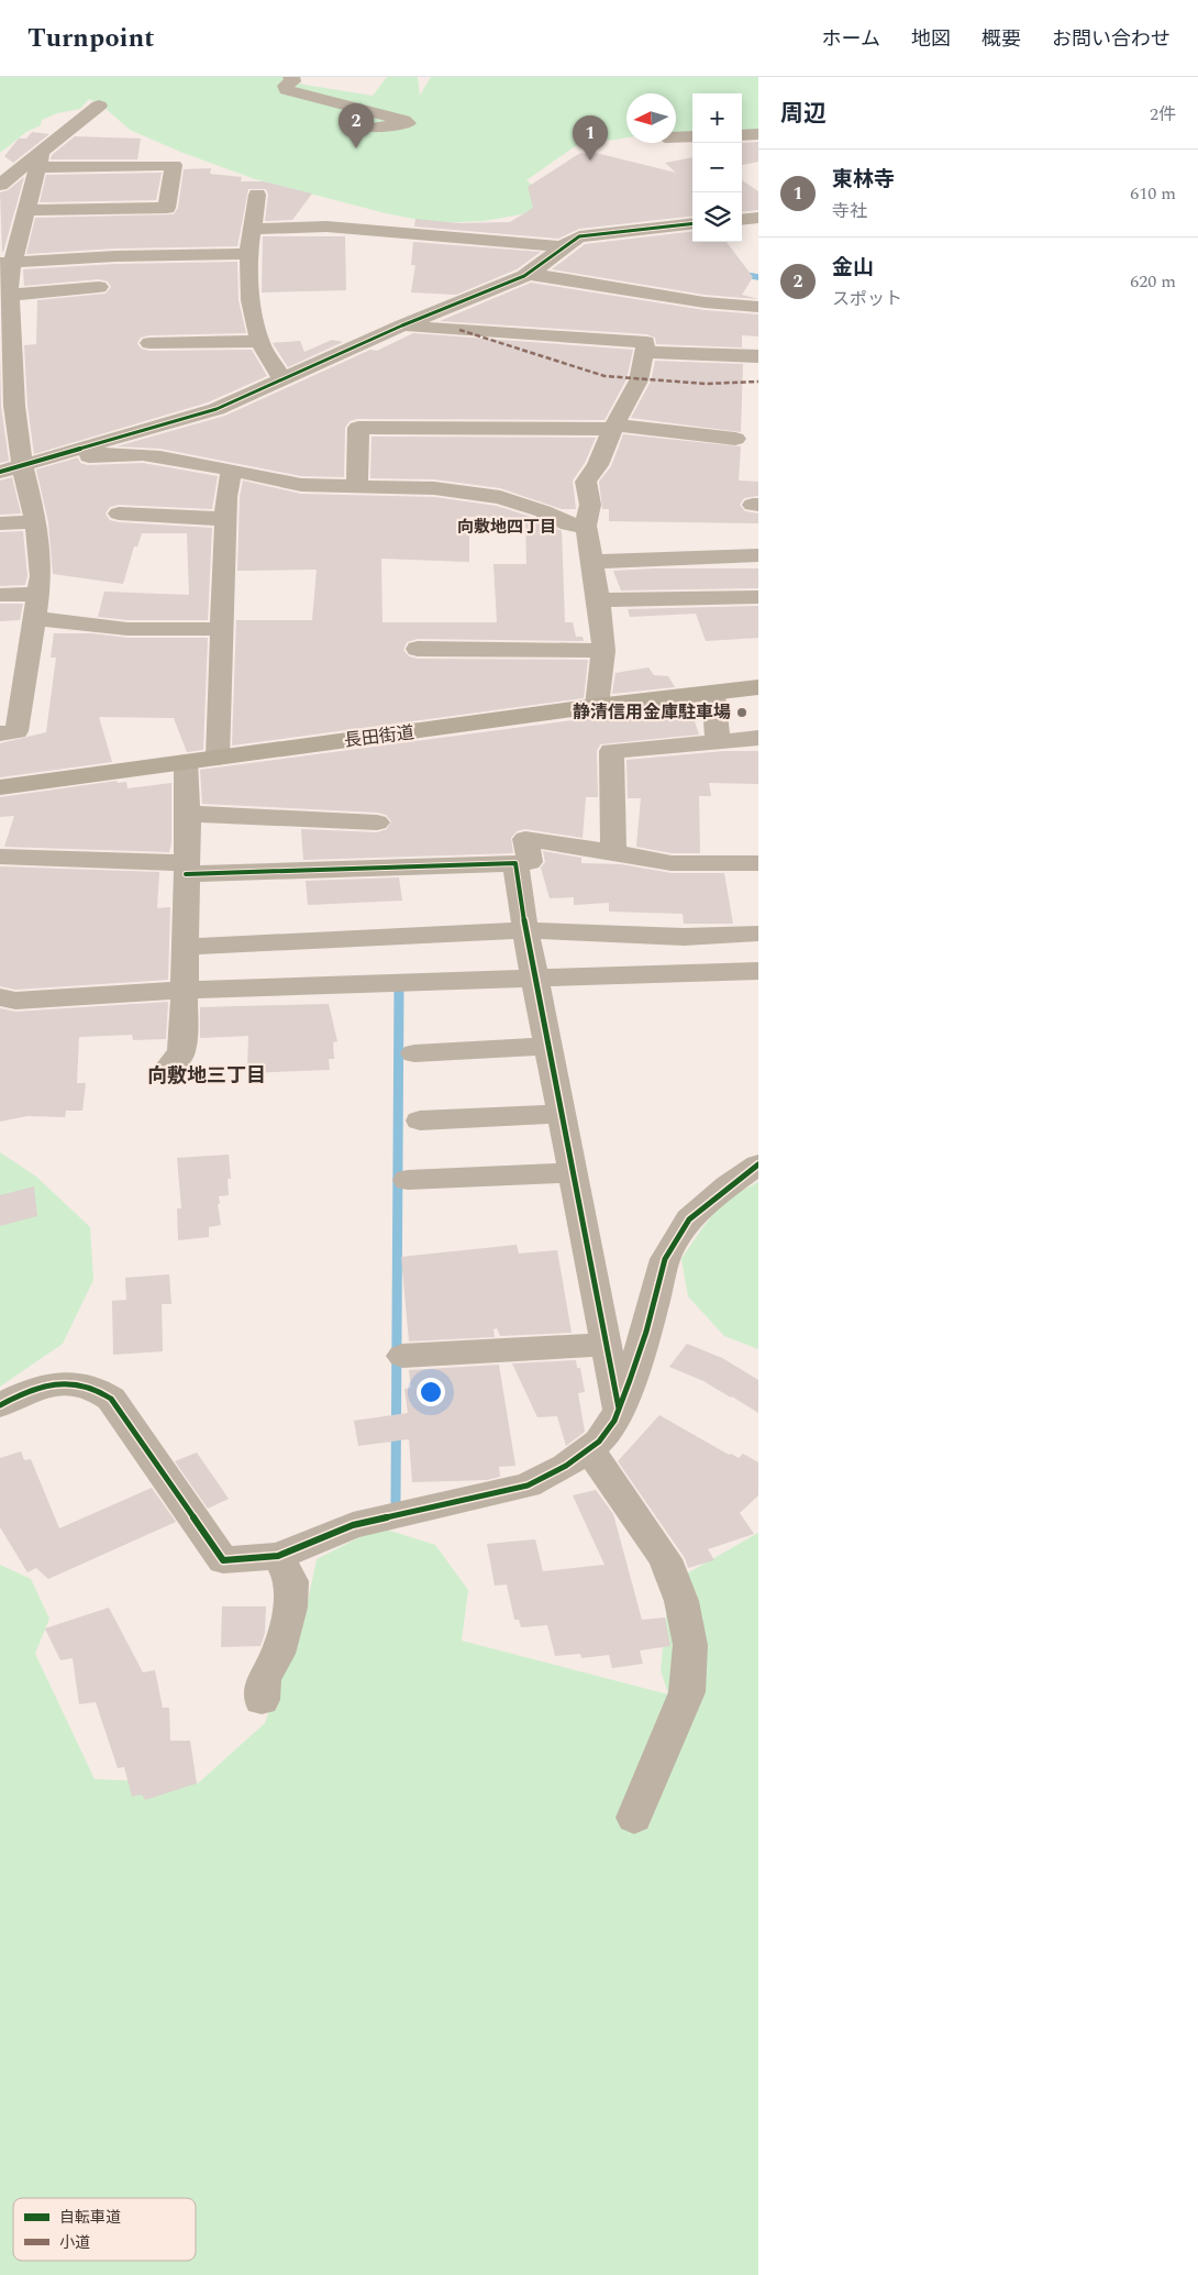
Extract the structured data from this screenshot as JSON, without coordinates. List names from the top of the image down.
{
  "streets": {
    "main road": ["長田街道"]
  },
  "districts": ["向敷地四丁目", "向敷地三丁目"],
  "places": ["静清信用金庫駐車場"],
  "legend": ["自転車道", "小道"],
  "north": "left",
  "page": {
    "header": "Turnpoint",
    "nav": [
      "ホーム",
      "地図",
      "概要",
      "お問い合わせ"
    ],
    "heading": ["周辺", "2件"],
    "map_buttons": ["+", "−"],
    "pins": ["2", "1"],
    "list": [
      {
        "mark": "1",
        "name": "東林寺",
        "note": "寺社",
        "value": "610 m"
      },
      {
        "mark": "2",
        "name": "金山",
        "note": "スポット",
        "value": "620 m"
      }
    ]
  }
}
